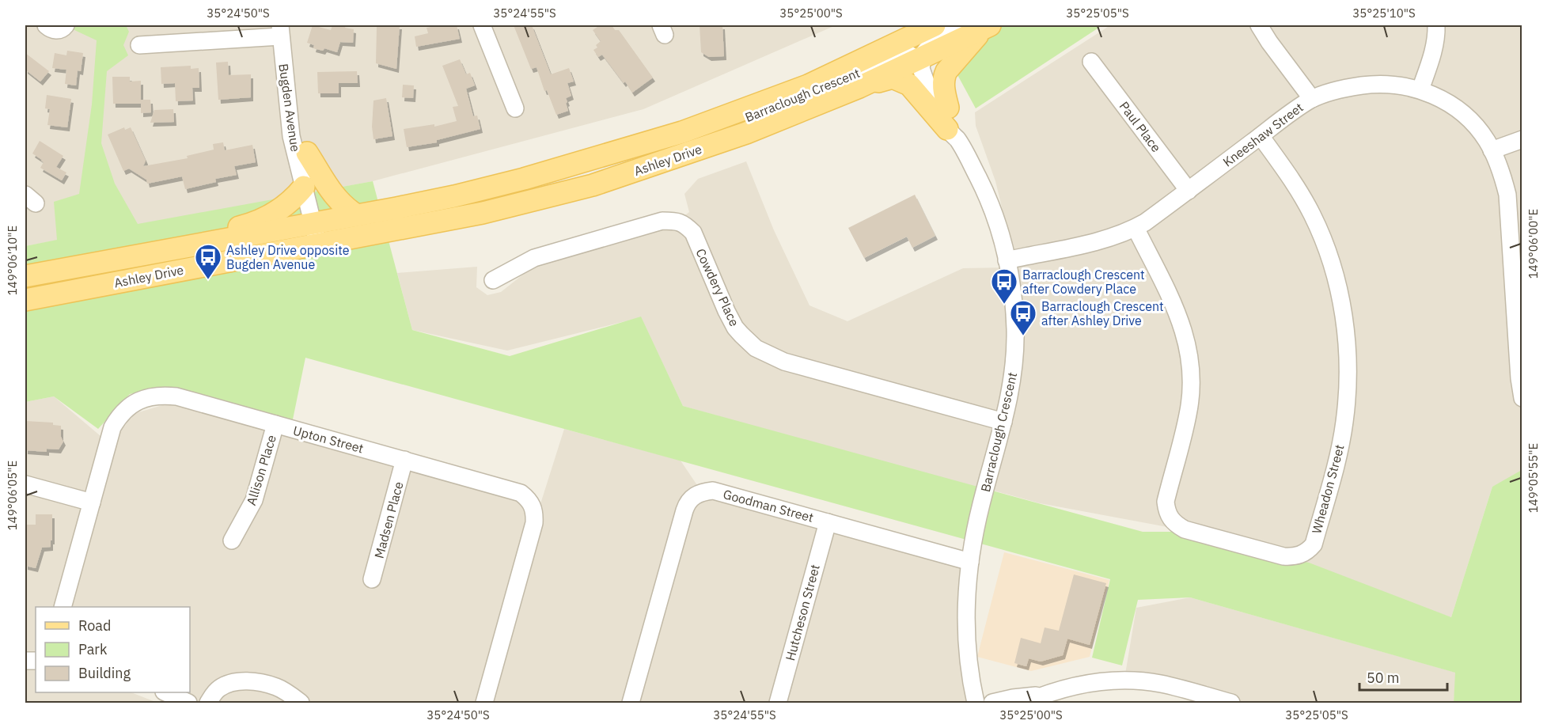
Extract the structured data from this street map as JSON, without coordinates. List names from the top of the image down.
{
  "streets": {
    "main road": ["Ashley Drive"],
    "street": [
      "Barraclough Crescent",
      "Bugden Avenue",
      "Paul Place",
      "Kneeshaw Street",
      "Cowdery Place",
      "Upton Street",
      "Allison Place",
      "Wheadon Street",
      "Goodman Street",
      "Madsen Place",
      "Hutcheson Street"
    ]
  },
  "crossings": [
    ["Barraclough Crescent", "Kneeshaw Street"],
    ["Barraclough Crescent", "Ashley Drive"],
    ["Barraclough Crescent", "Cowdery Place"],
    ["Barraclough Crescent", "Goodman Street"],
    ["Bugden Avenue", "Ashley Drive"],
    ["Paul Place", "Kneeshaw Street"],
    ["Kneeshaw Street", "Wheadon Street"],
    ["Upton Street", "Allison Place"],
    ["Upton Street", "Madsen Place"],
    ["Goodman Street", "Hutcheson Street"]
  ],
  "places": {
    "bus stop": ["Ashley Drive opposite Bugden Avenue", "Barraclough Crescent after Cowdery Place", "Barraclough Crescent after Ashley Drive"]
  },
  "legend": ["Road", "Park", "Building"],
  "scale_bar": "50 m",
  "coordinates": [
    "35°24'50\"S",
    "35°24'55\"S",
    "35°25'00\"S",
    "35°25'05\"S",
    "35°25'10\"S",
    "149°06'00\"E",
    "149°06'10\"E",
    "149°05'55\"E",
    "149°06'05\"E"
  ]
}
